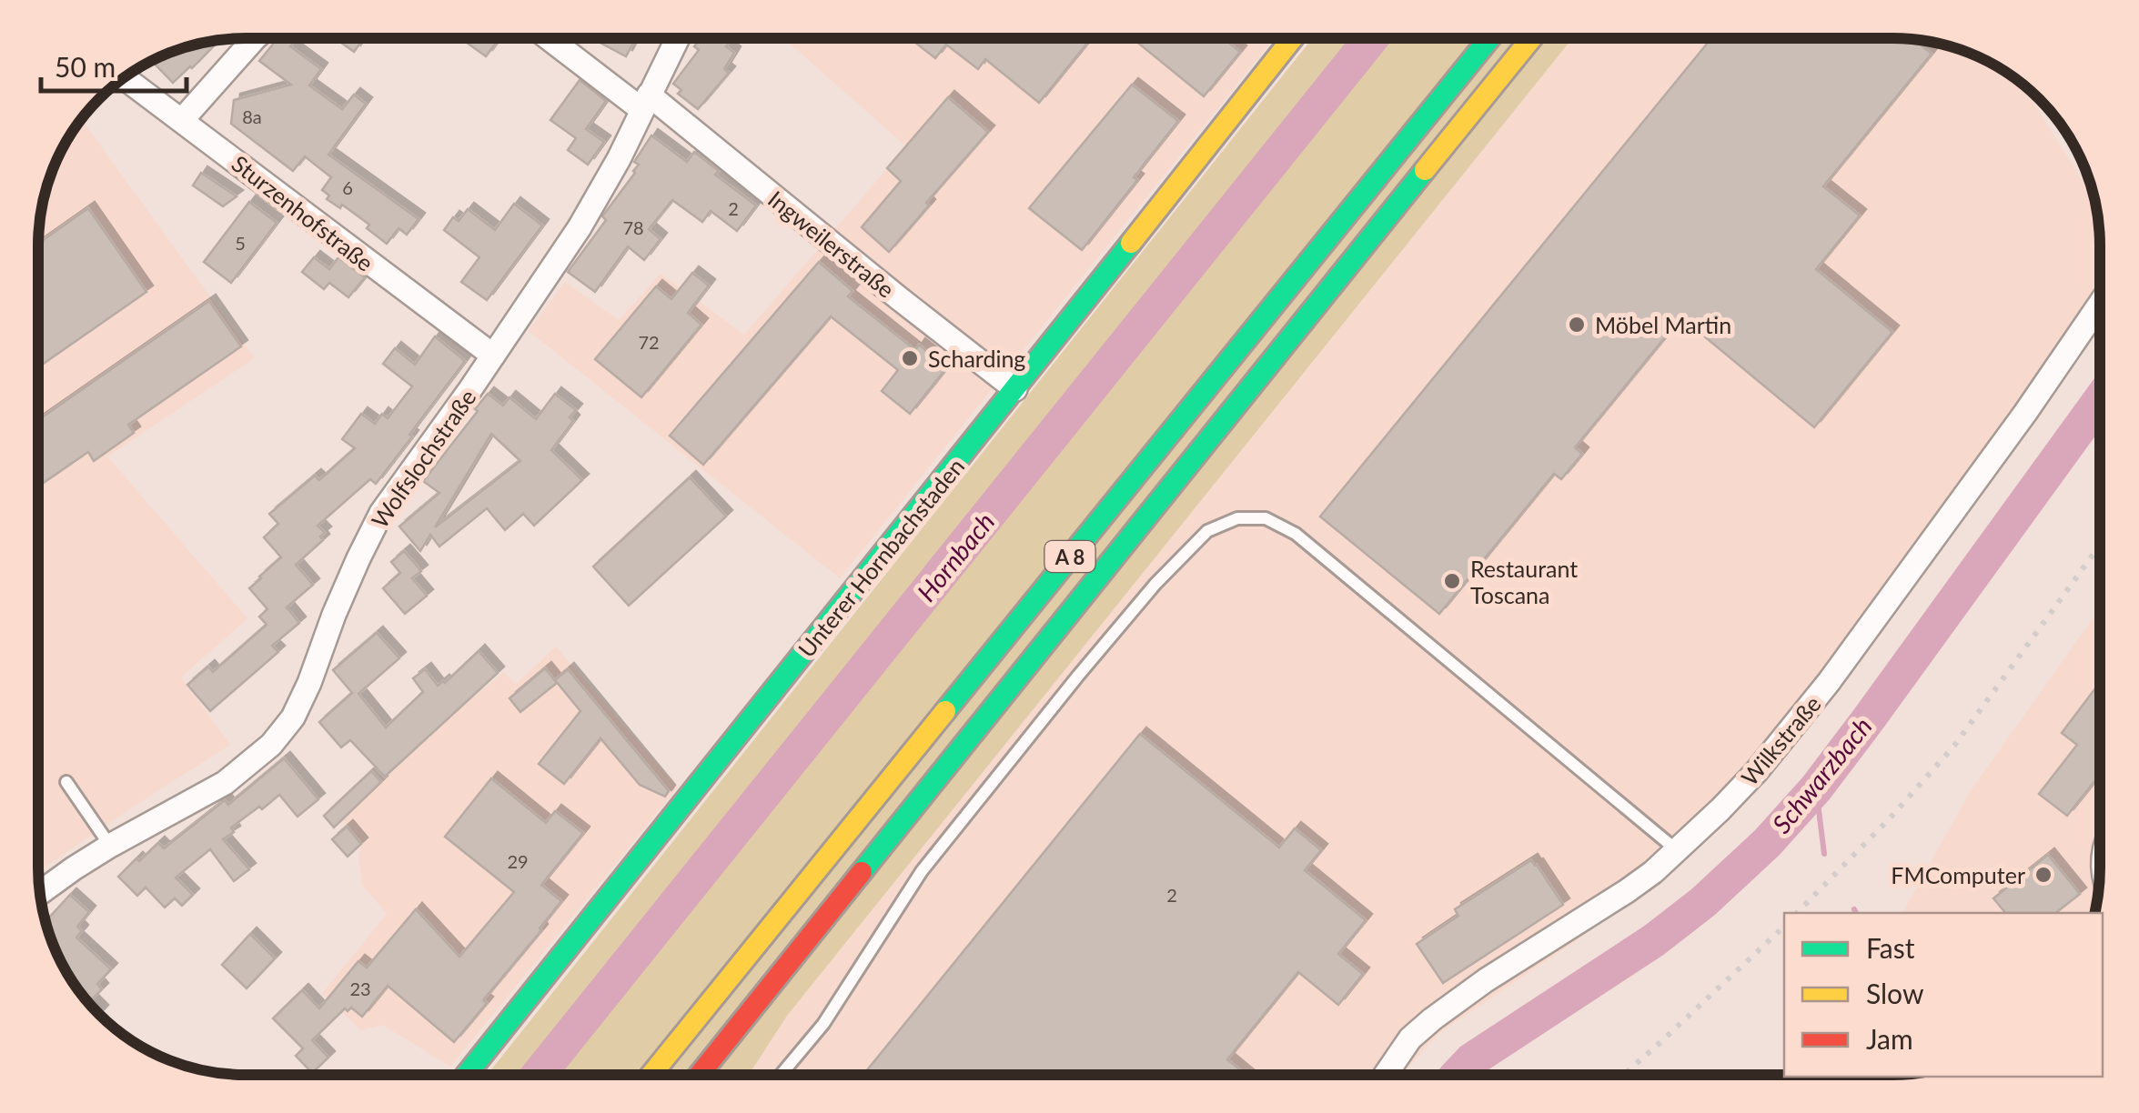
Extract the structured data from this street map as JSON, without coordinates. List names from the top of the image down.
{
  "streets": {
    "main road": ["A 8", "Unterer Hornbachstaden"],
    "street": [
      "Sturzenhofstraße",
      "Ingweilerstraße",
      "Wolfslochstraße",
      "Wilkstraße"
    ]
  },
  "crossings": [
    ["Sturzenhofstraße", "Wolfslochstraße"],
    ["Ingweilerstraße", "Wolfslochstraße"],
    ["Ingweilerstraße", "Unterer Hornbachstaden"]
  ],
  "water": ["Hornbach", "Schwarzbach"],
  "places": [
    "Möbel Martin",
    "Scharding",
    "Restaurant Toscana",
    "FMComputer"
  ],
  "house_numbers": [
    "8a",
    "6",
    "2",
    "78",
    "5",
    "72",
    "29",
    "2",
    "23"
  ],
  "legend": ["Fast", "Slow", "Jam"],
  "scale_bar": "50 m"
}
